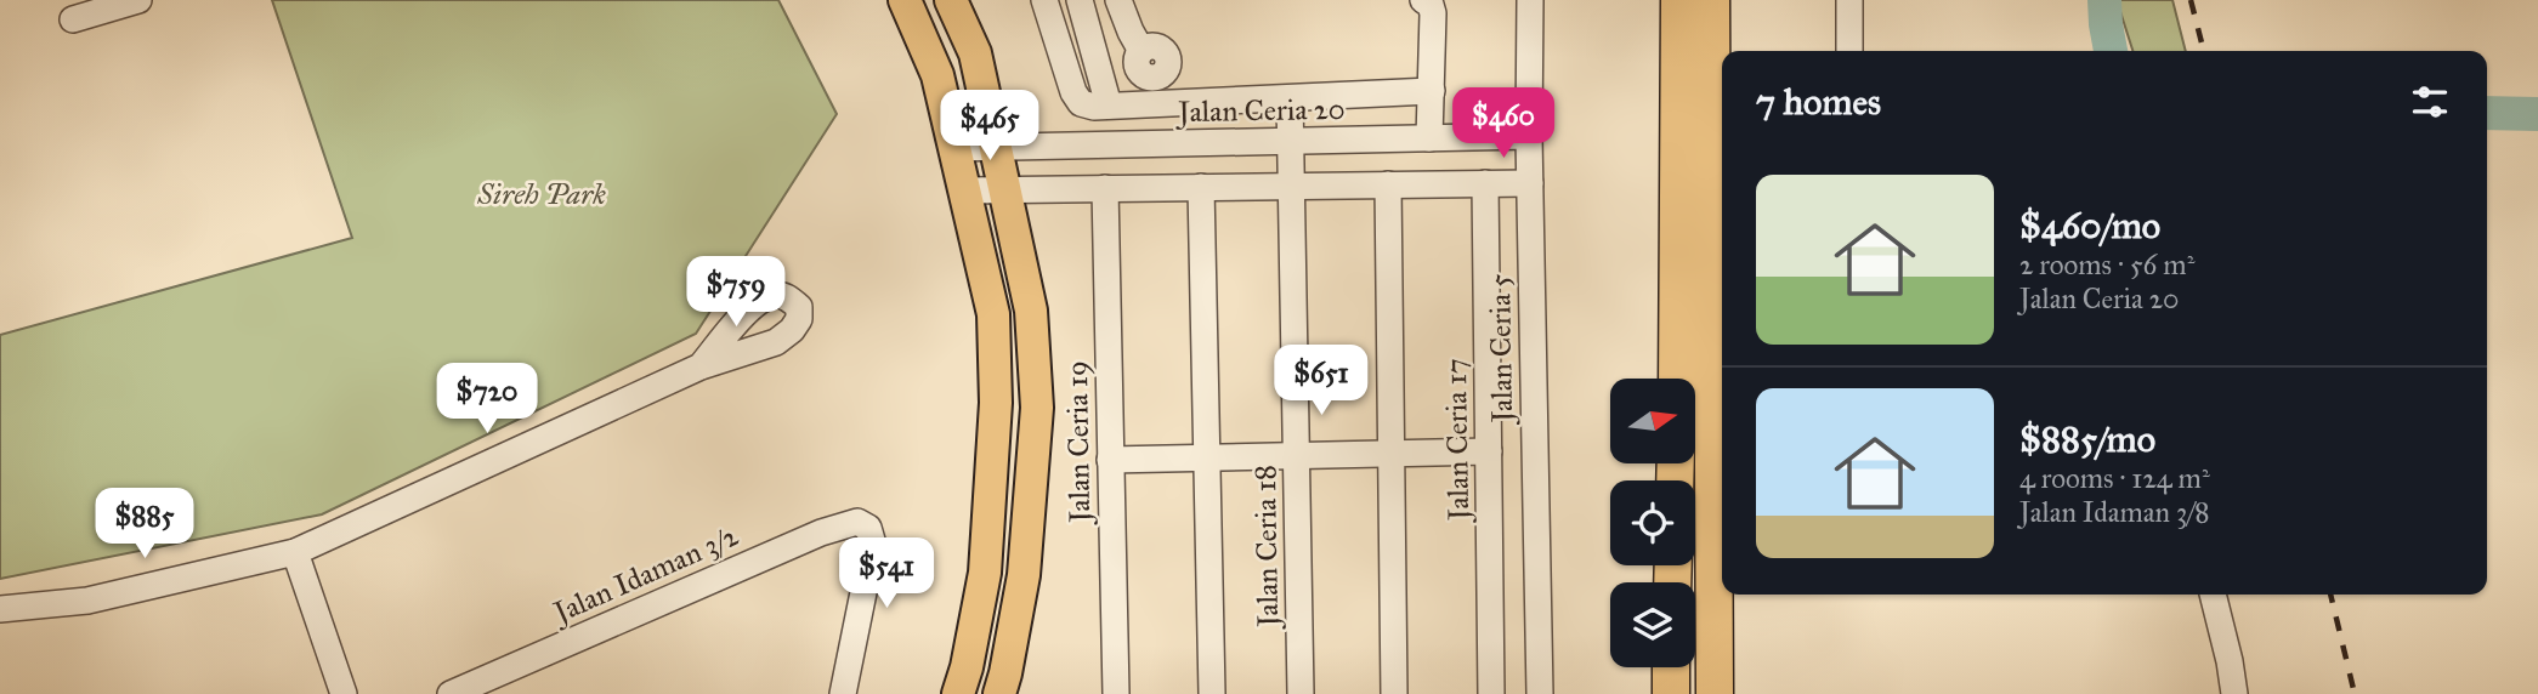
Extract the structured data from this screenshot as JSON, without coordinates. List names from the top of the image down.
{
  "streets": {
    "street": [
      "Jalan Ceria 20",
      "Jalan Ceria 5",
      "Jalan Ceria 17",
      "Jalan Ceria 19",
      "Jalan Ceria 18",
      "Jalan Idaman 3/2"
    ]
  },
  "crossings": [
    ["Jalan Ceria 20", "Jalan Ceria 5"],
    ["Jalan Ceria 20", "Jalan Ceria 18"]
  ],
  "parks": ["Sireh Park"],
  "north": "right",
  "page": {
    "heading": "7 homes",
    "price": [
      "$460",
      "$465",
      "$759",
      "$651",
      "$720",
      "$885",
      "$541"
    ],
    "list": [
      {
        "name": "$460/mo",
        "note": "2 rooms · 56 m² · Jalan Ceria 20"
      },
      {
        "name": "$885/mo",
        "note": "4 rooms · 124 m² · Jalan Idaman 3/8"
      }
    ]
  }
}
